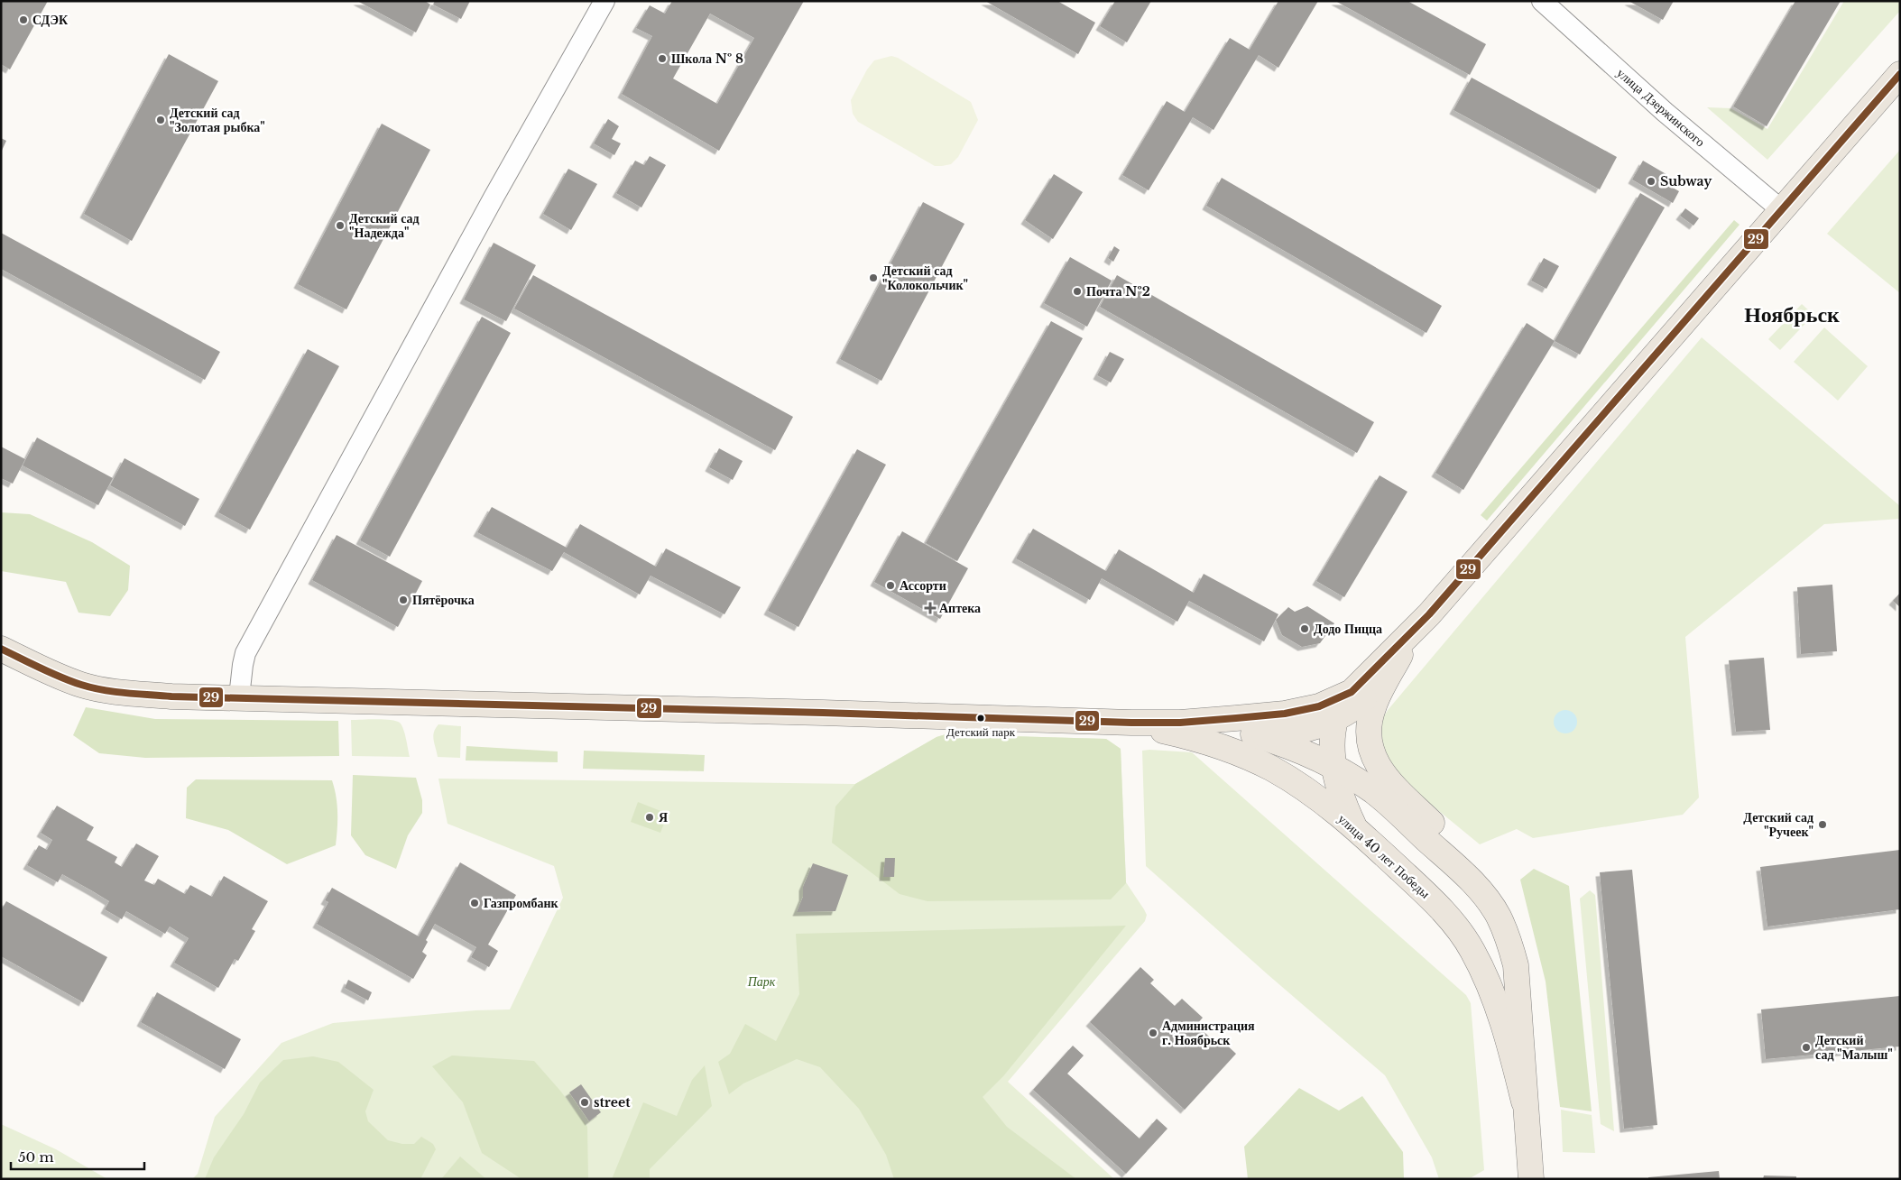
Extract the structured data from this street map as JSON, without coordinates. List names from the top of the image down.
{
  "streets": {
    "main road": ["улица 40 лет Победы"],
    "street": ["улица Дзержинского"]
  },
  "districts": ["Ноябрьск"],
  "parks": ["Парк"],
  "places": {
    "other": [
      "СДЭК",
      "Школа № 8",
      "Детский сад \"Золотая рыбка\"",
      "Subway",
      "Детский сад \"Надежда\"",
      "Детский сад \"Колокольчик\"",
      "Почта №2",
      "Ассорти",
      "Пятёрочка",
      "Додо Пицца",
      "Детский парк",
      "Я",
      "Детский сад \"Ручеек\"",
      "Газпромбанк",
      "Администрация г. Ноябрьск",
      "Детский сад \"Малыш\"",
      "street"
    ],
    "health": ["Аптека"]
  },
  "lines": ["transit line 29"],
  "scale_bar": "50 m"
}
